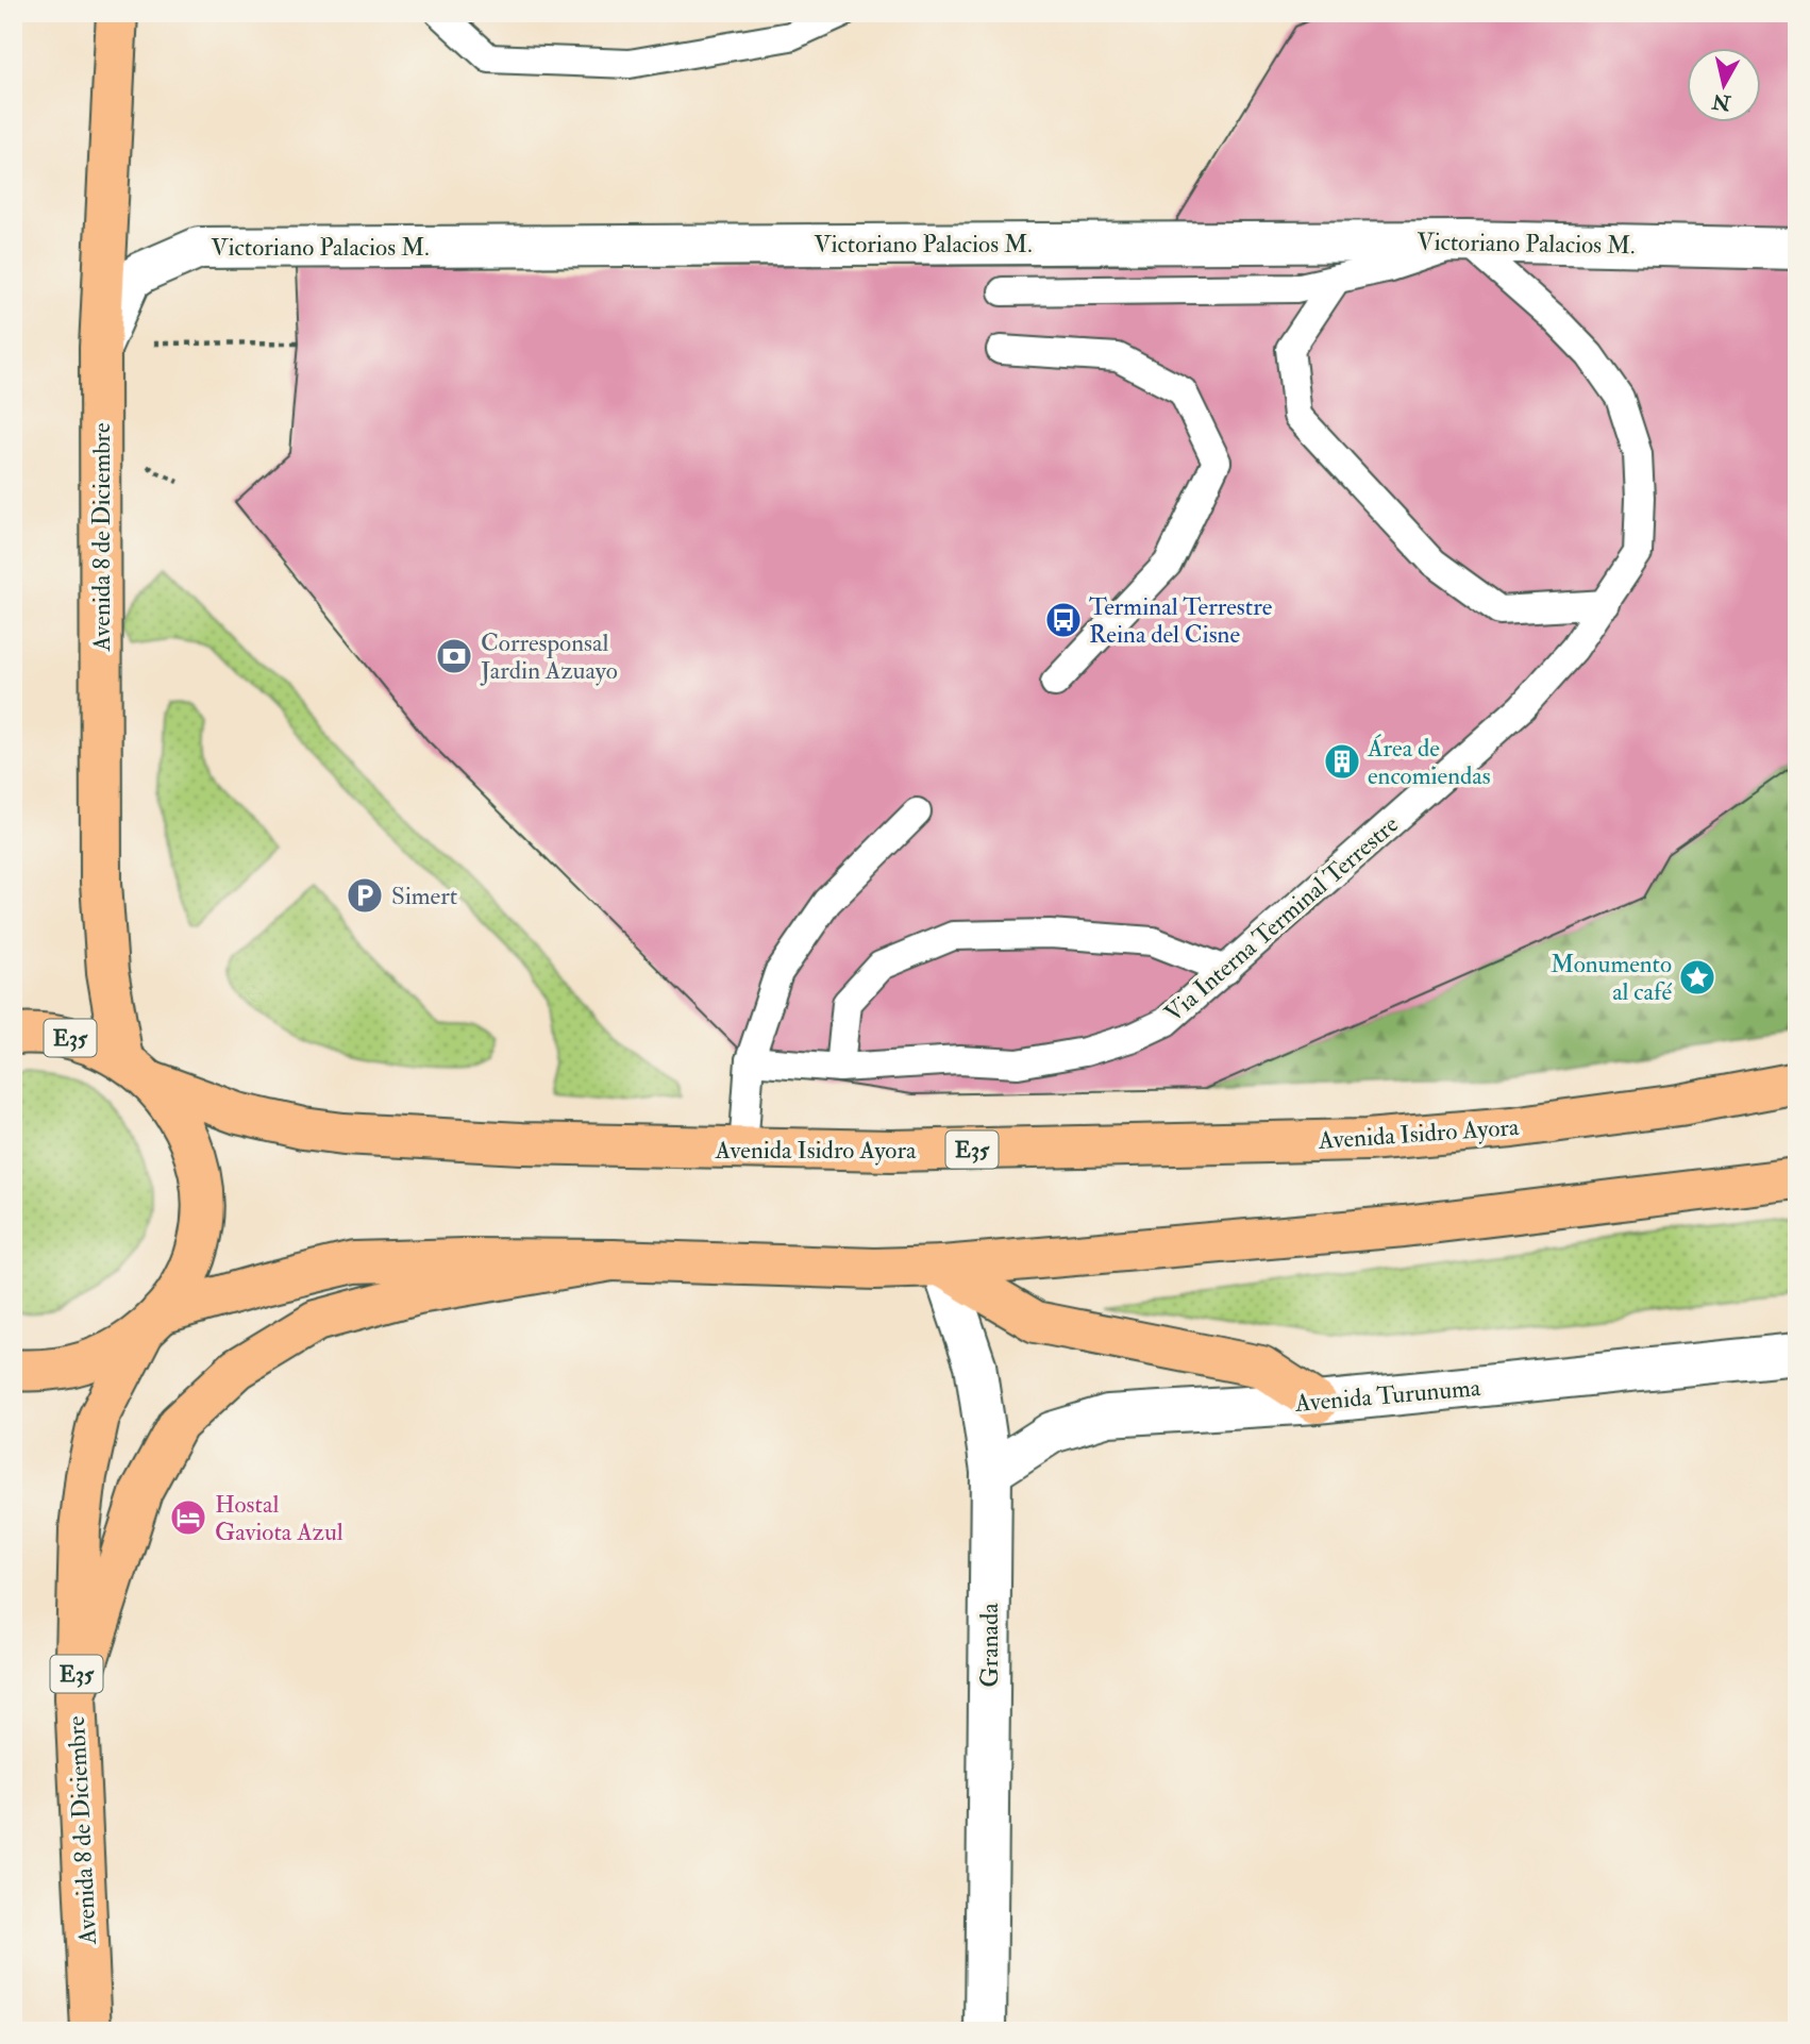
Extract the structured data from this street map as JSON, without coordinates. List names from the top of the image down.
{
  "streets": {
    "main road": ["Avenida 8 de Diciembre", "E35", "Avenida Isidro Ayora"],
    "street": ["Victoriano Palacios M.", "Avenida Turunuma", "Granada"],
    "lane": ["Via Interna Terminal Terrestre"]
  },
  "crossings": [
    ["Victoriano Palacios M.", "Avenida 8 de Diciembre"],
    ["Victoriano Palacios M.", "Via Interna Terminal Terrestre"],
    ["Avenida 8 de Diciembre", "E35"],
    ["Avenida 8 de Diciembre", "Avenida Isidro Ayora"],
    ["E35", "Avenida Isidro Ayora"],
    ["E35", "Granada"],
    ["Avenida Turunuma", "Granada"]
  ],
  "places": {
    "bus stop": ["Terminal Terrestre Reina del Cisne"],
    "bank": ["Corresponsal Jardin Azuayo"],
    "building": ["Área de encomiendas"],
    "parking": ["Simert"],
    "place": ["Monumento al café"],
    "hotel": ["Hostal Gaviota Azul"]
  },
  "north": "bottom"
}
